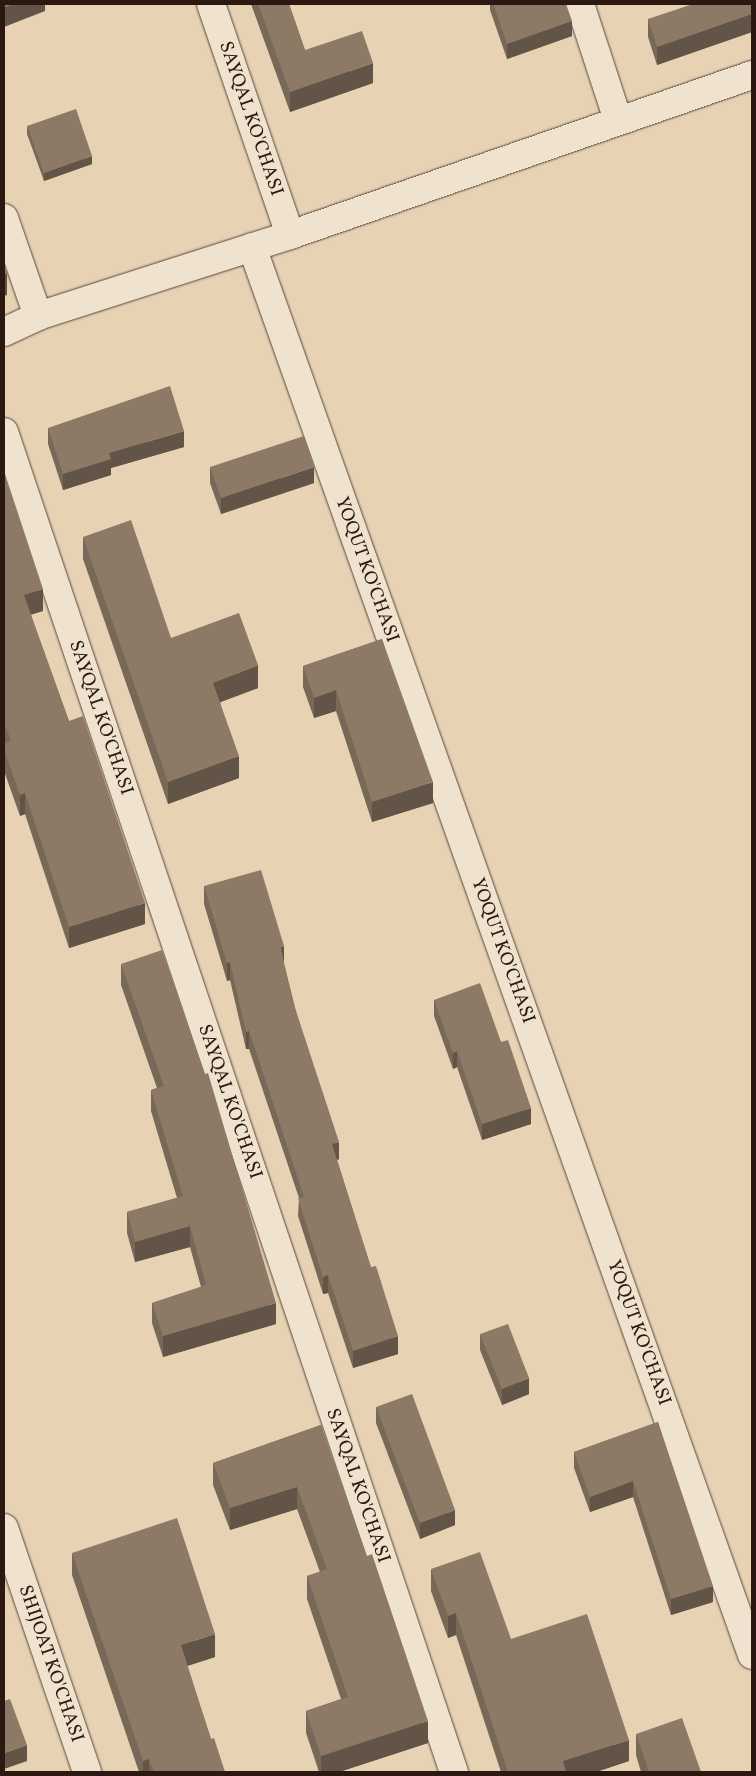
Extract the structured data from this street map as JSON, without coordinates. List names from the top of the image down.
{
  "streets": {
    "street": ["SAYQAL KO'CHASI", "YOQUT KO'CHASI", "SHIJOAT KO'CHASI"]
  }
}
